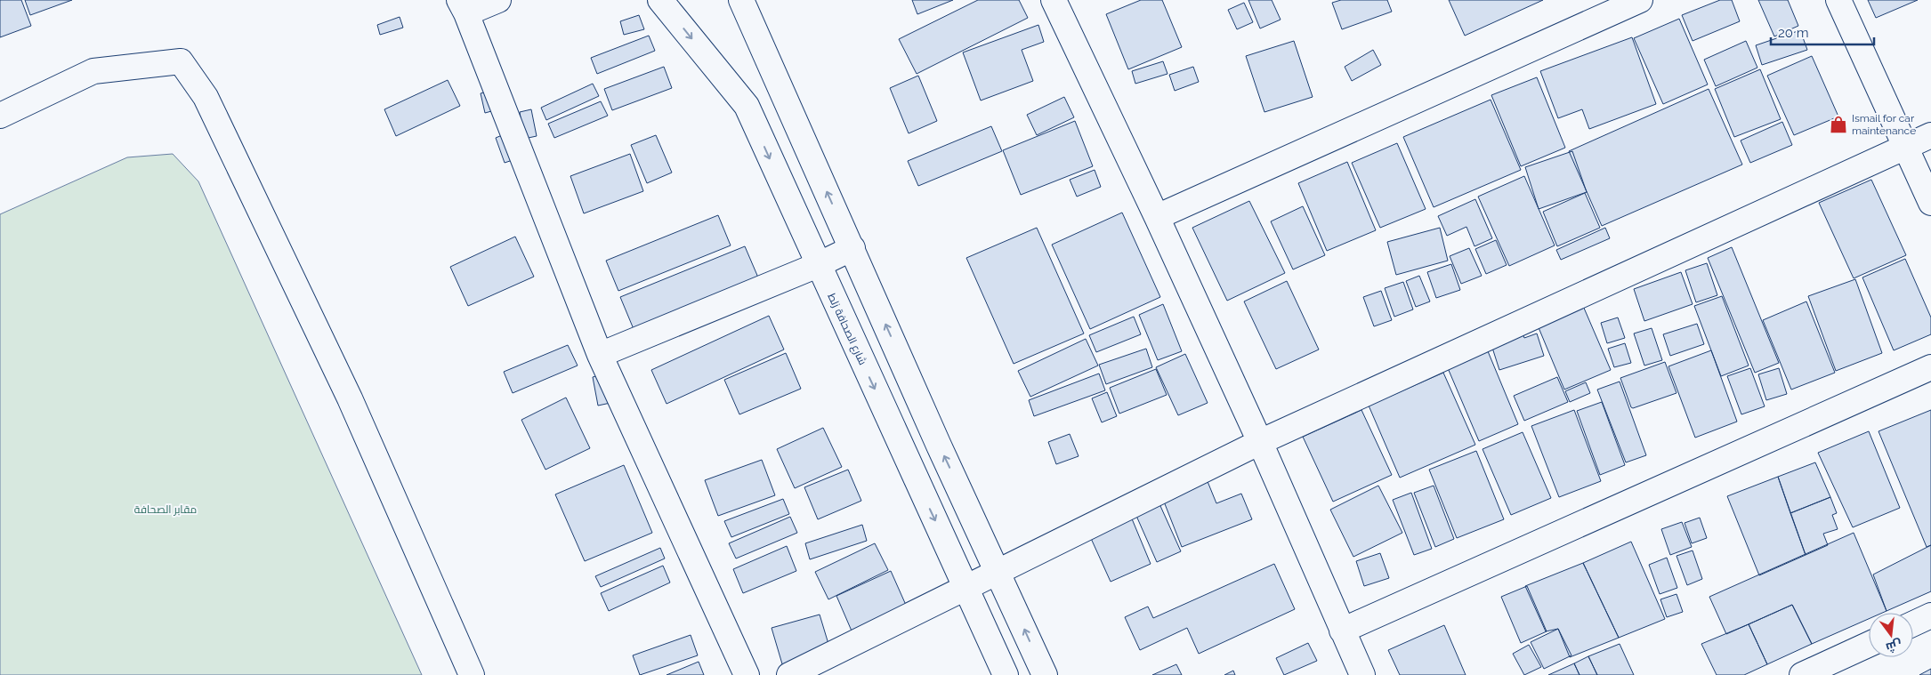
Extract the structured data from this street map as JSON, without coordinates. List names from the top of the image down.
{
  "streets": {
    "main road": ["شارع الصحافة زلط"]
  },
  "parks": ["مقابر الصحافة"],
  "places": {
    "shop": ["Ismail for car maintenance"]
  },
  "scale_bar": "20 m",
  "north": "bottom"
}
